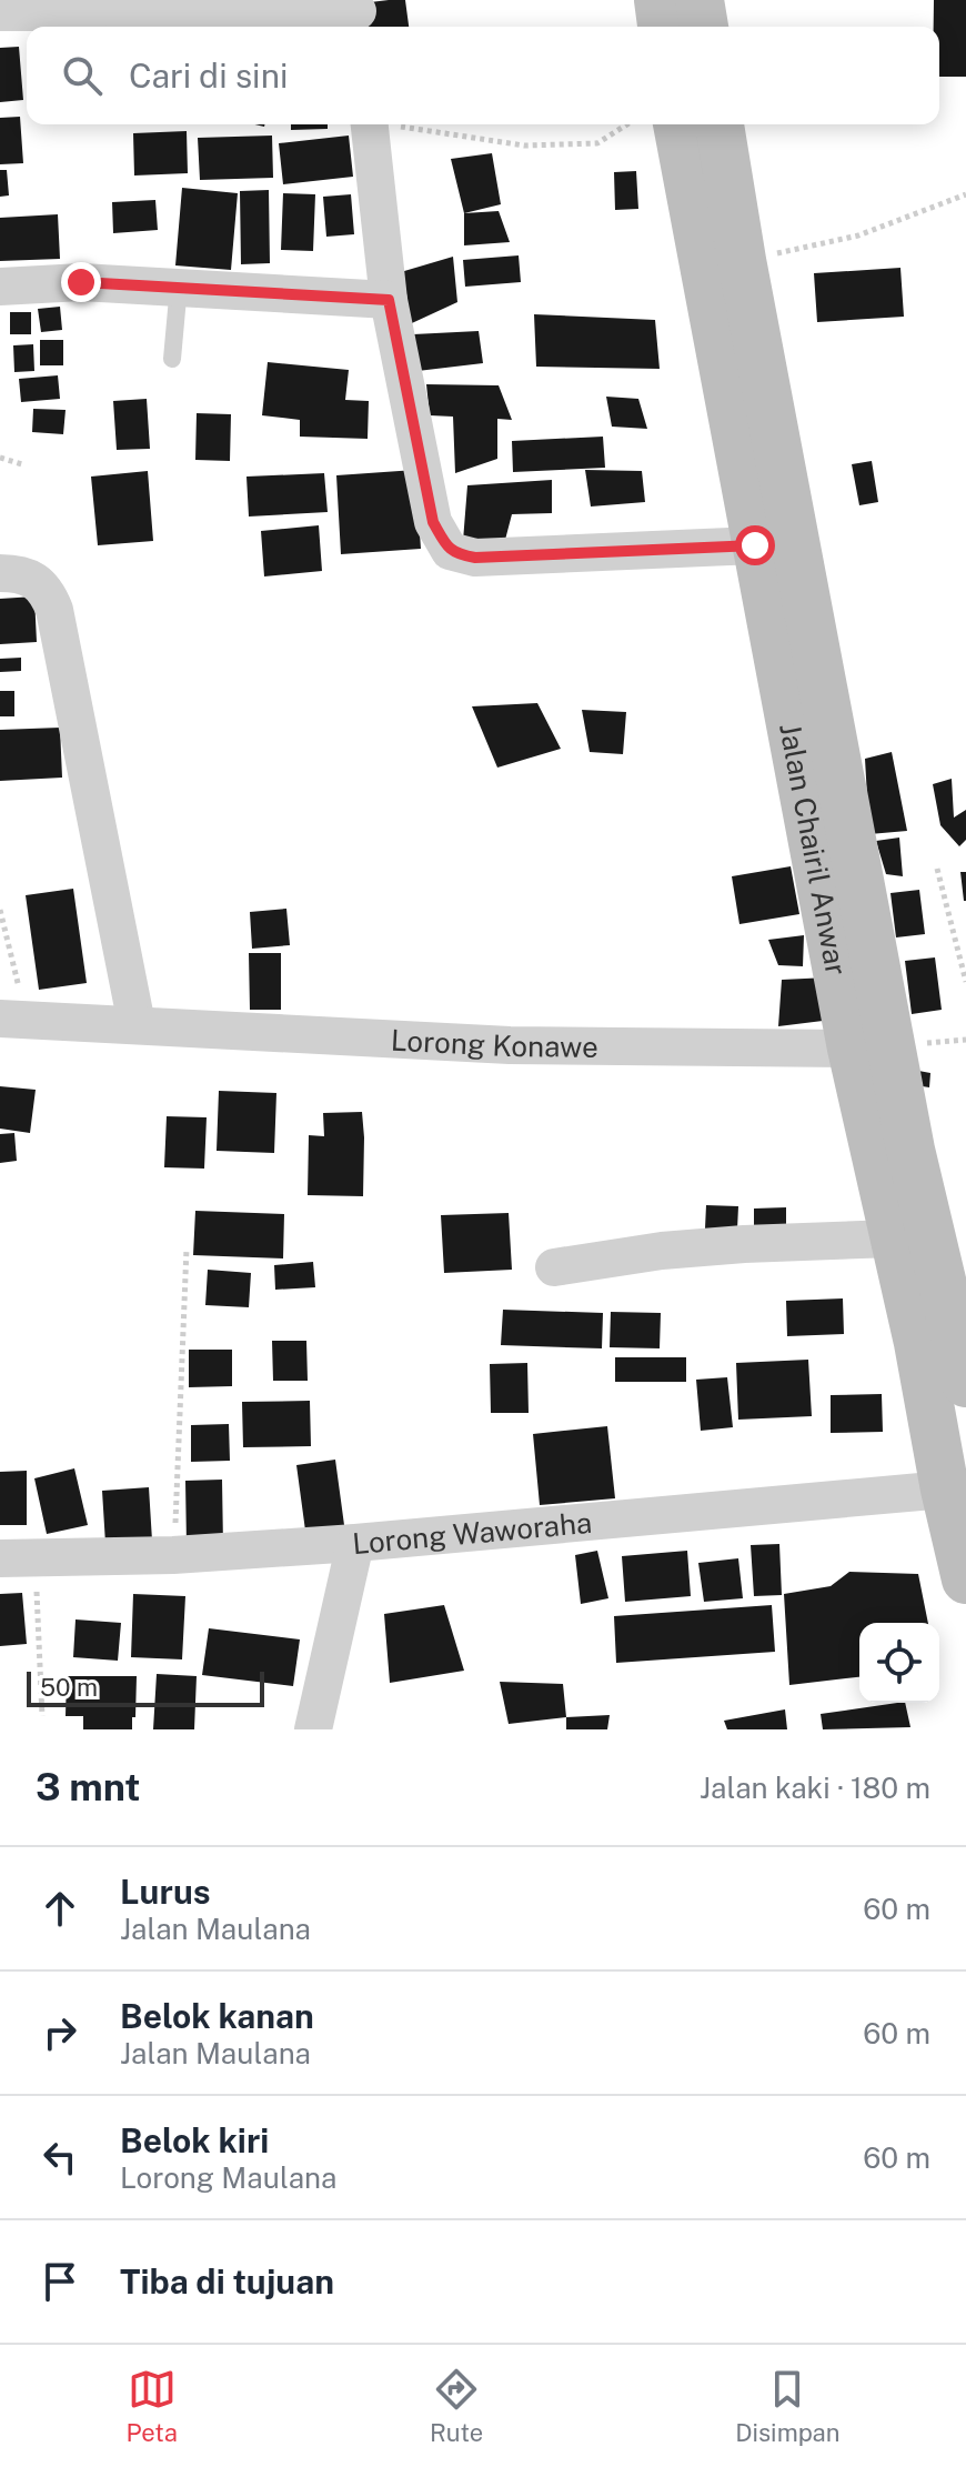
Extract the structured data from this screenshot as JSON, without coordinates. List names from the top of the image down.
{
  "streets": {
    "main road": ["Jalan Chairil Anwar"],
    "street": ["Lorong Konawe", "Lorong Waworaha"]
  },
  "crossings": [
    ["Jalan Chairil Anwar", "Lorong Konawe"],
    ["Jalan Chairil Anwar", "Lorong Waworaha"]
  ],
  "scale_bar": "50 m",
  "page": {
    "search": "Cari di sini",
    "scale": "50 m",
    "heading": ["3 mnt", "Jalan kaki · 180 m"],
    "list": [
      ["Lurus", "Jalan Maulana", "60 m"],
      ["Belok kanan", "Jalan Maulana", "60 m"],
      ["Belok kiri", "Lorong Maulana", "60 m"],
      "Tiba di tujuan"
    ],
    "nav": ["Peta", "Rute", "Disimpan"]
  }
}
